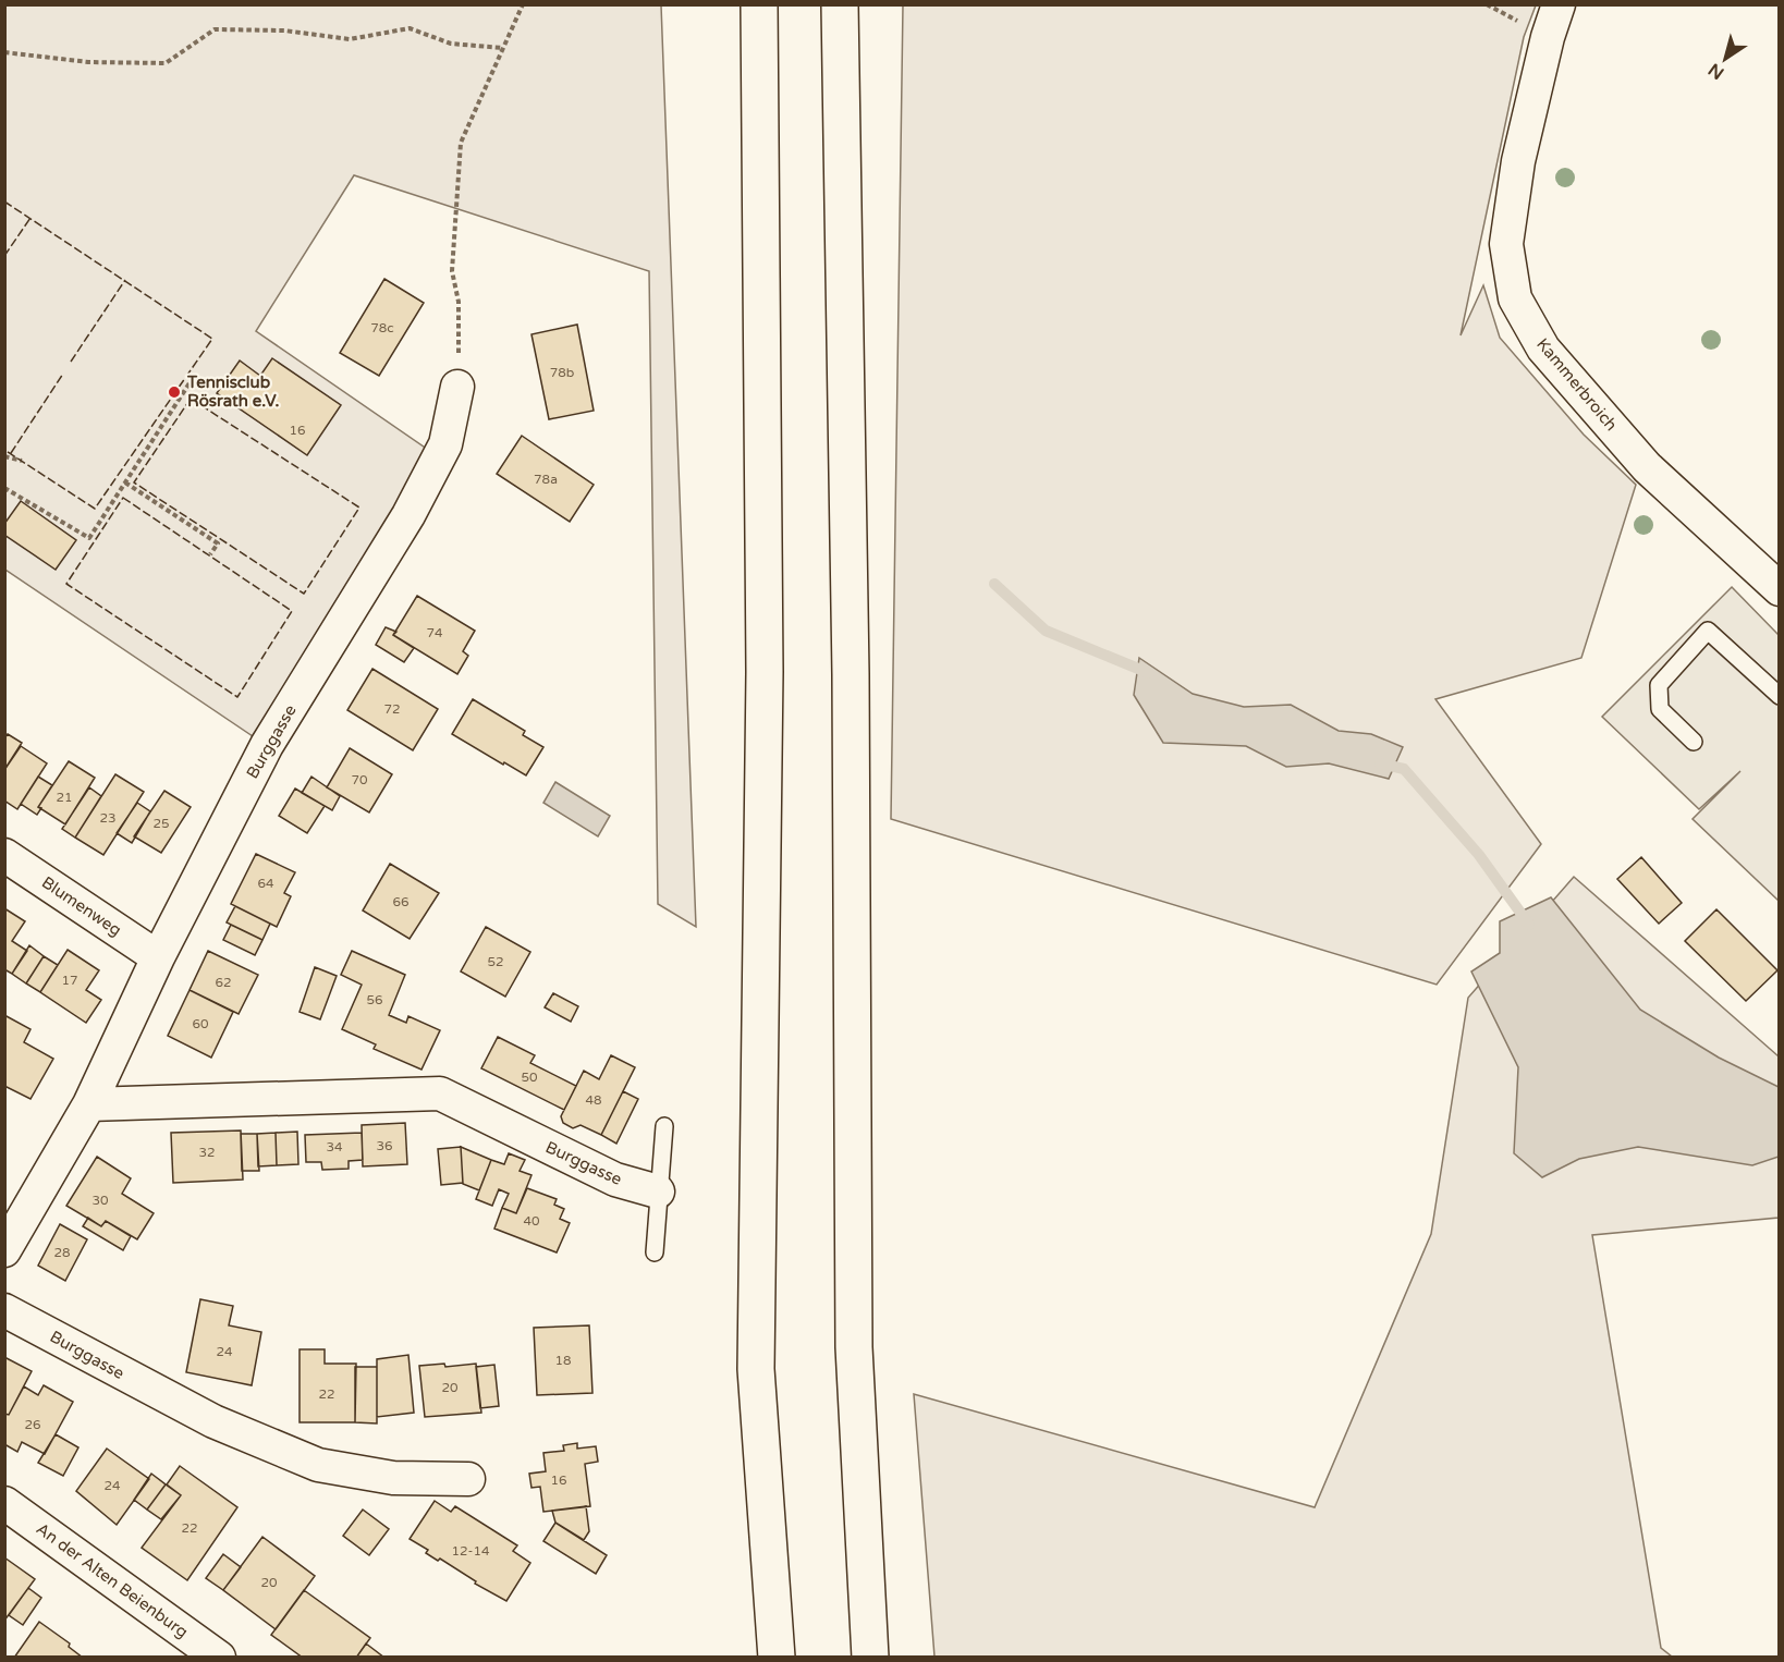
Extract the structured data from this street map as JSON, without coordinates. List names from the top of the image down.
{
  "streets": {
    "street": [
      "Kammerbroich",
      "Burggasse",
      "Blumenweg",
      "An der Alten Beienburg"
    ]
  },
  "crossings": [
    ["Burggasse", "Blumenweg"]
  ],
  "places": ["Tennisclub Rösrath e.V."],
  "house_numbers": [
    "78c",
    "78b",
    "16",
    "78a",
    "74",
    "72",
    "70",
    "21",
    "23",
    "25",
    "64",
    "66",
    "52",
    "17",
    "62",
    "56",
    "60",
    "50",
    "48",
    "36",
    "34",
    "32",
    "30",
    "40",
    "28",
    "24",
    "18",
    "20",
    "22",
    "26",
    "16",
    "24",
    "22",
    "12-14",
    "20"
  ],
  "north": "bottom left"
}
